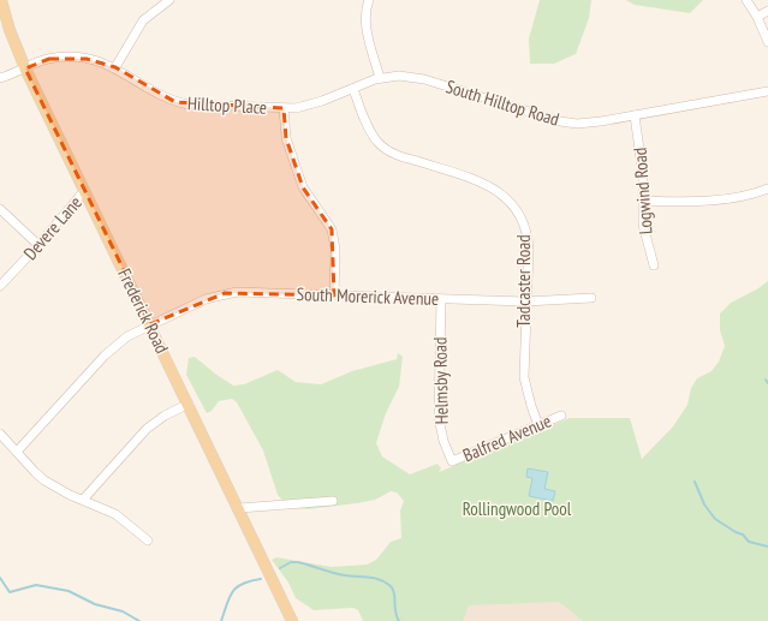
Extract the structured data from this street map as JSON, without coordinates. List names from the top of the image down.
{
  "streets": {
    "main road": ["Frederick Road"],
    "street": [
      "South Hilltop Road",
      "Hilltop Place",
      "Logwind Road",
      "Devere Lane",
      "Tadcaster Road",
      "South Morerick Avenue",
      "Helmsby Road",
      "Balfred Avenue"
    ]
  },
  "crossings": [
    ["South Hilltop Road", "Hilltop Place"],
    ["South Hilltop Road", "Logwind Road"],
    ["South Hilltop Road", "Tadcaster Road"],
    ["Hilltop Place", "Tadcaster Road"],
    ["Hilltop Place", "Frederick Road"],
    ["Devere Lane", "Frederick Road"],
    ["Tadcaster Road", "South Morerick Avenue"],
    ["Tadcaster Road", "Balfred Avenue"],
    ["South Morerick Avenue", "Frederick Road"],
    ["South Morerick Avenue", "Helmsby Road"],
    ["Helmsby Road", "Balfred Avenue"]
  ],
  "parks": ["Rollingwood Pool"]
}
